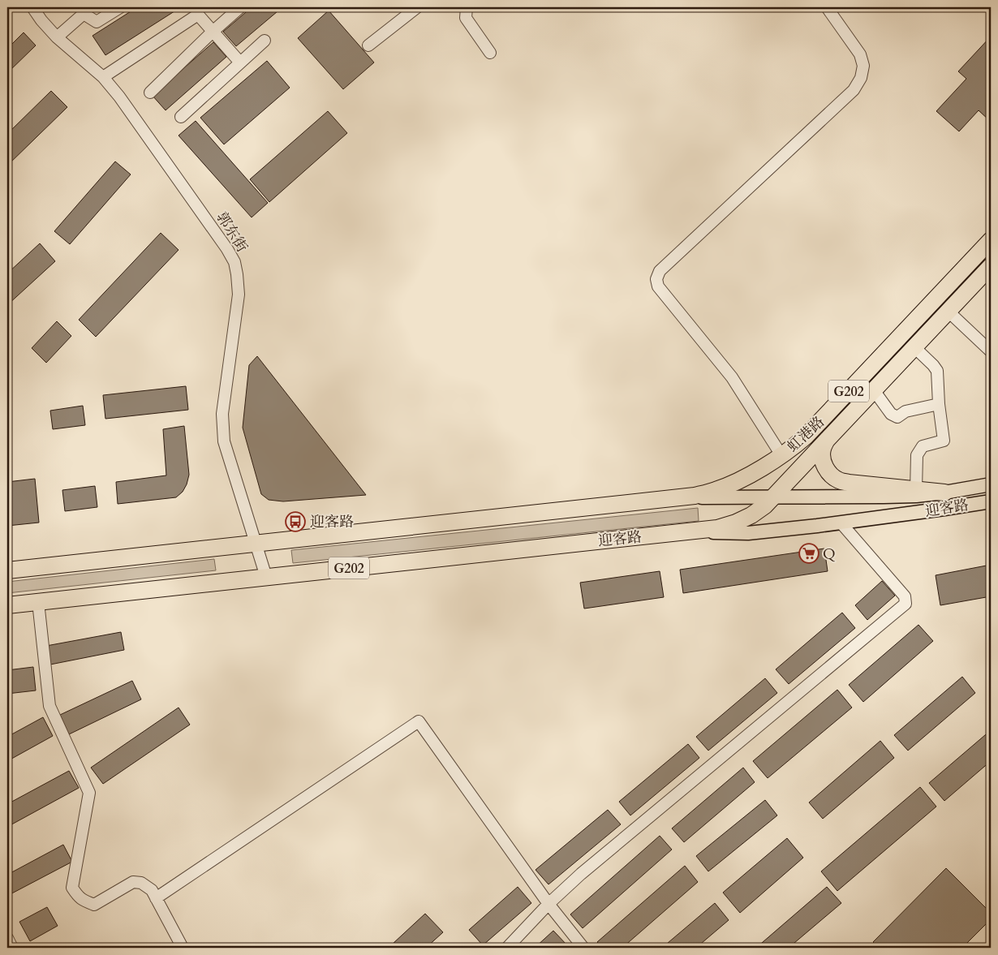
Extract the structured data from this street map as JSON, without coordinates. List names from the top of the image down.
{
  "streets": {
    "highway": ["G202", "虹港路", "迎客路"],
    "street": ["郭东街"]
  },
  "crossings": [
    ["郭东街", "迎客路"],
    ["虹港路", "迎客路"]
  ],
  "places": {
    "bus stop": ["迎客路"],
    "supermarket": ["Q"]
  }
}
